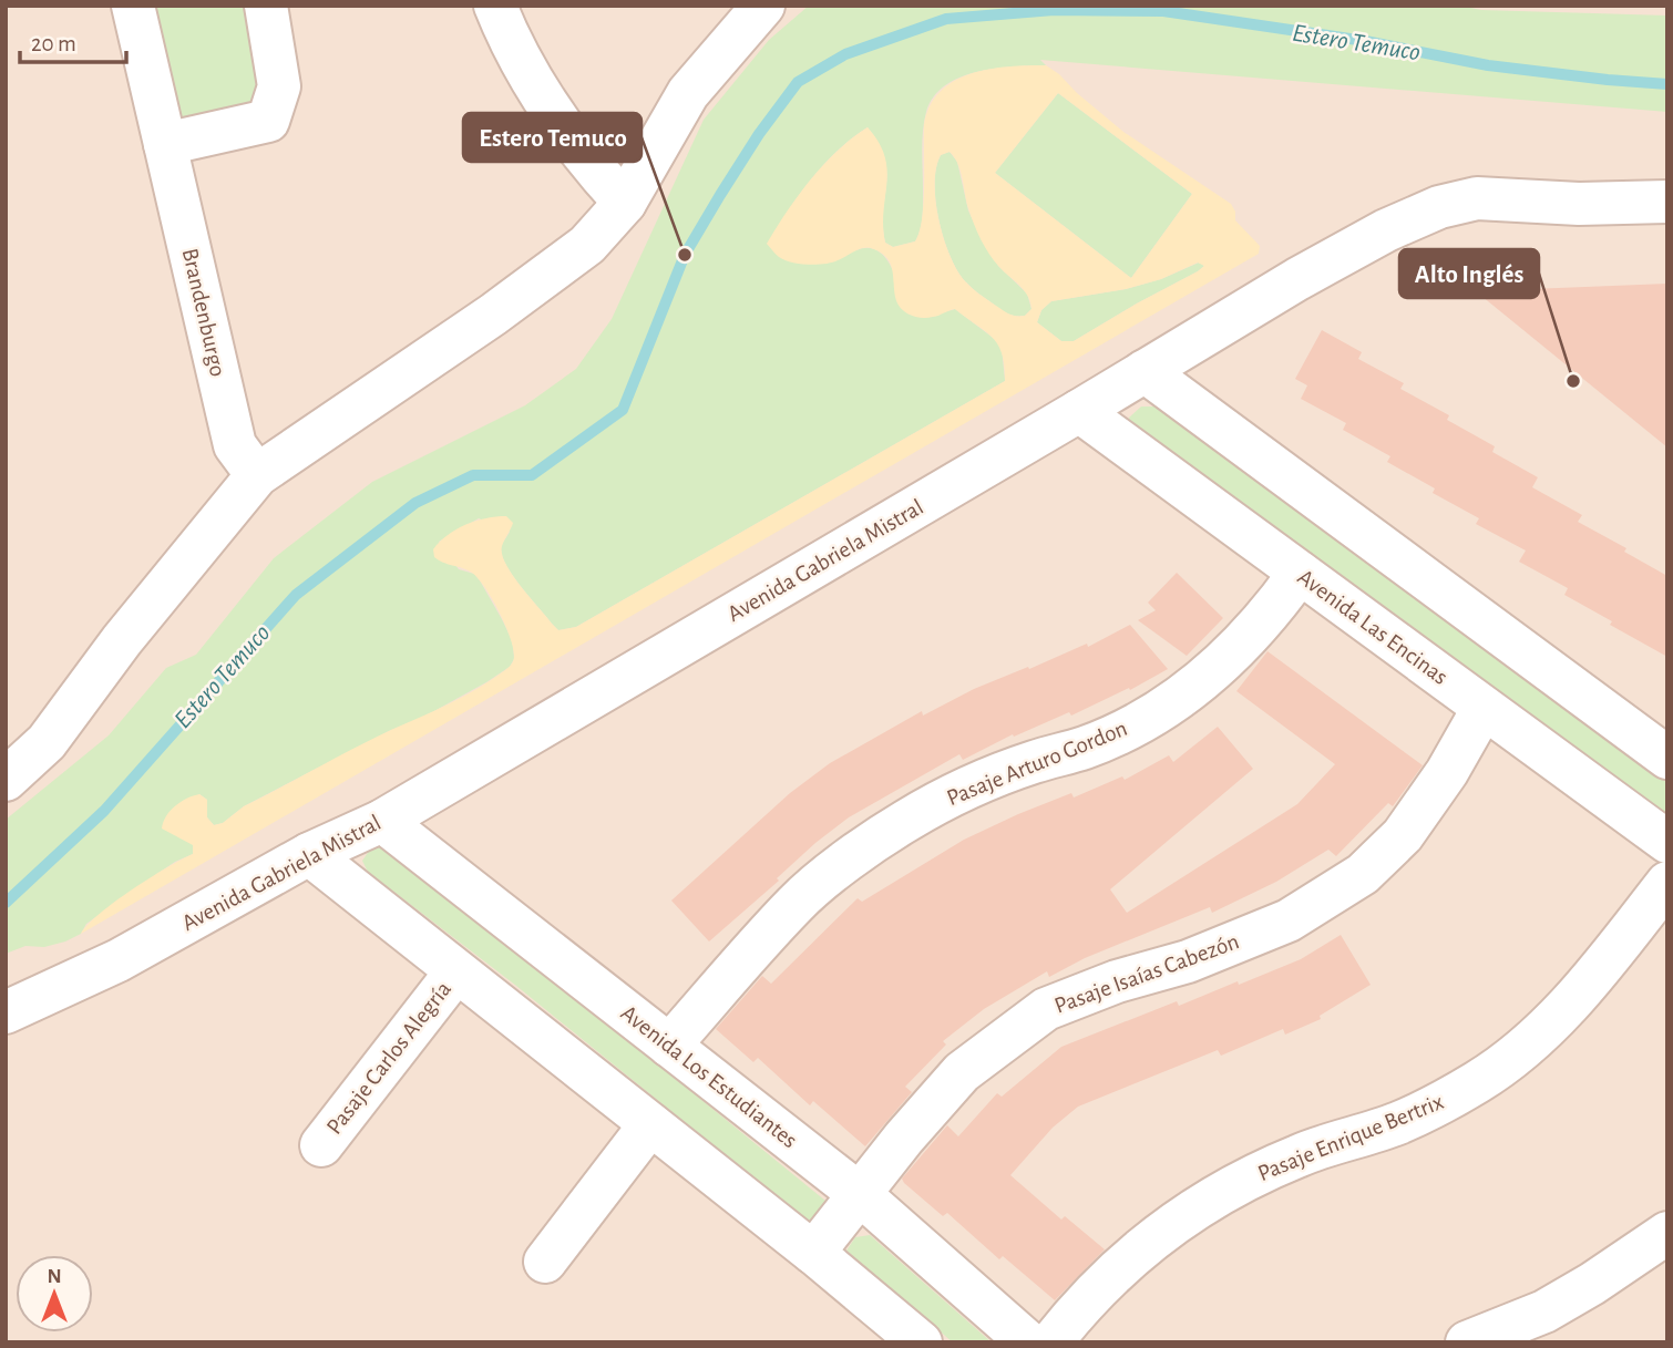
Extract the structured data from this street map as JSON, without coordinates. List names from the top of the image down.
{
  "streets": {
    "street": [
      "Brandenburgo",
      "Avenida Gabriela Mistral",
      "Avenida Las Encinas",
      "Pasaje Arturo Gordon",
      "Pasaje Isaías Cabezón",
      "Pasaje Carlos Alegría",
      "Avenida Los Estudiantes",
      "Pasaje Enrique Bertrix"
    ]
  },
  "crossings": [
    ["Avenida Gabriela Mistral", "Avenida Las Encinas"],
    ["Avenida Gabriela Mistral", "Avenida Los Estudiantes"],
    ["Avenida Las Encinas", "Pasaje Arturo Gordon"],
    ["Avenida Las Encinas", "Pasaje Isaías Cabezón"],
    ["Pasaje Arturo Gordon", "Avenida Los Estudiantes"],
    ["Pasaje Isaías Cabezón", "Avenida Los Estudiantes"]
  ],
  "water": ["Estero Temuco"],
  "places": ["Estero Temuco", "Alto Inglés"],
  "scale_bar": "20 m",
  "north": "top"
}
